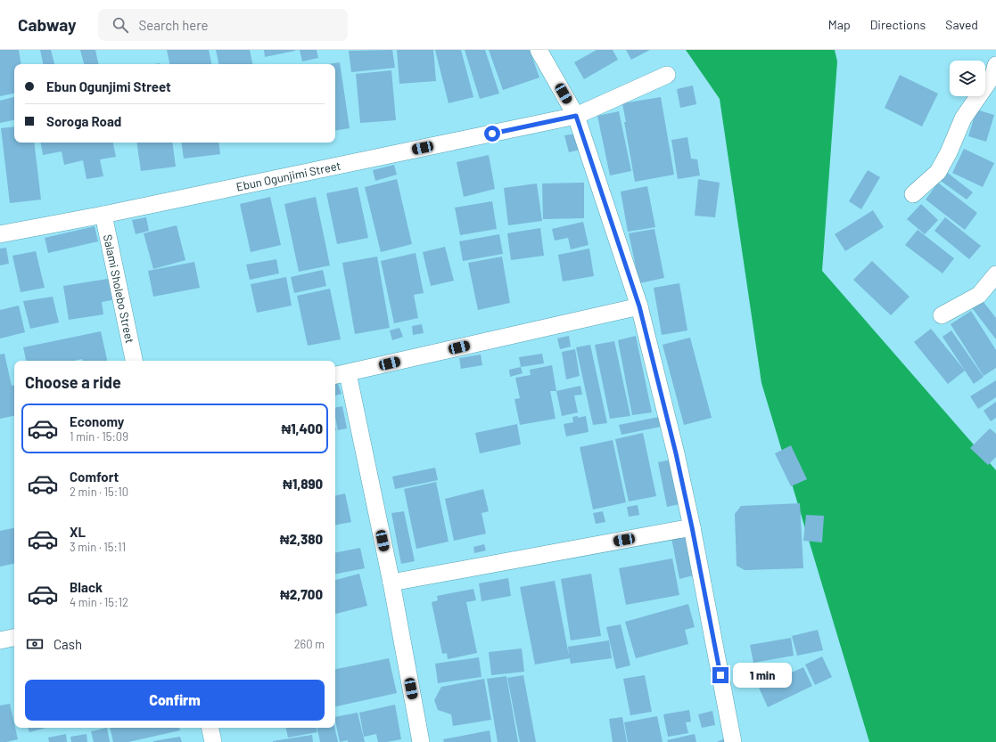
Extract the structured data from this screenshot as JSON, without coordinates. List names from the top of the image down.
{
  "streets": {
    "street": ["Ebun Ogunjimi Street", "Salami Sholebo Street"]
  },
  "crossings": [
    ["Ebun Ogunjimi Street", "Salami Sholebo Street"]
  ],
  "page": {
    "header": "Cabway",
    "search": "Search here",
    "nav": ["Map", "Directions", "Saved"],
    "banner": ["Ebun Ogunjimi Street", "Soroga Road"],
    "heading": "Choose a ride",
    "list": [
      {
        "name": "Economy",
        "note": "1 min · 15:09",
        "value": "₦1,400"
      },
      {
        "name": "Comfort",
        "note": "2 min · 15:10",
        "value": "₦1,890"
      },
      {
        "name": "XL",
        "note": "3 min · 15:11",
        "value": "₦2,380"
      },
      {
        "name": "Black",
        "note": "4 min · 15:12",
        "value": "₦2,700"
      }
    ],
    "pay": ["Cash", "260 m"],
    "bubble": "1 min",
    "buttons": "Confirm"
  }
}
